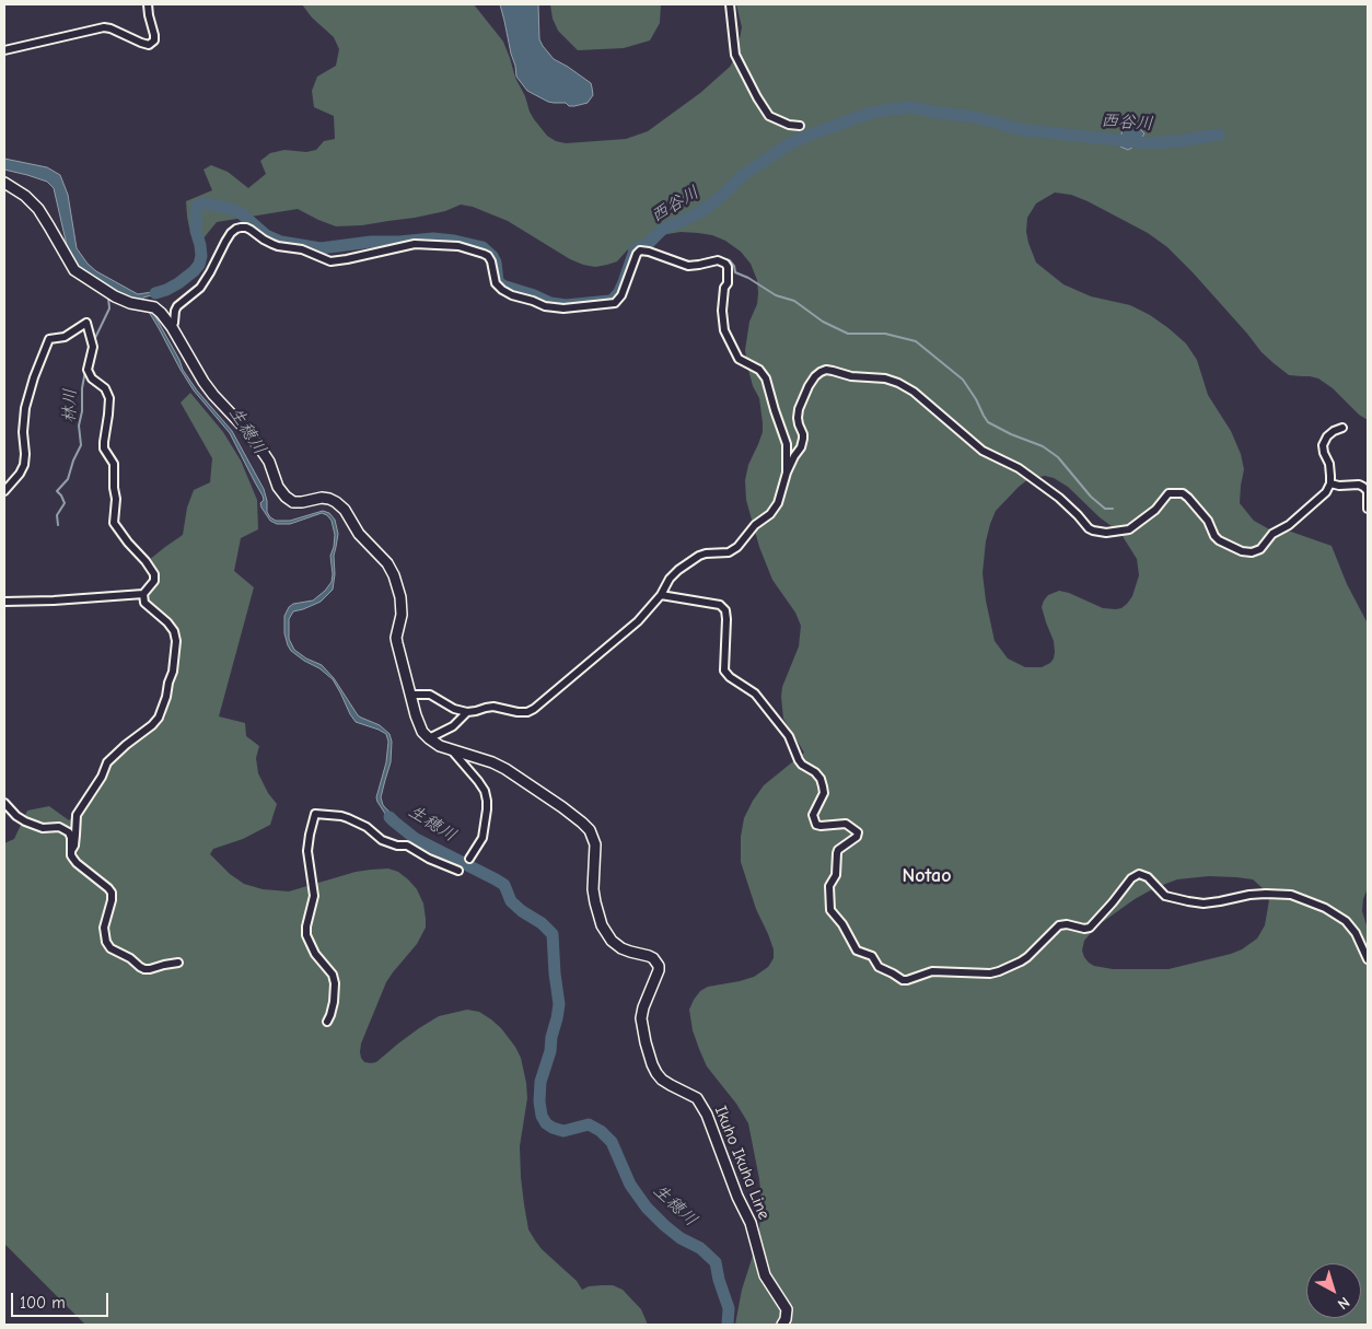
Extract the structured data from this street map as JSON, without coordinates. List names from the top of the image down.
{
  "streets": {
    "main road": ["Ikuho Ikuha Line"]
  },
  "districts": ["Notao"],
  "water": ["西谷川", "林川", "生穂川"],
  "scale_bar": "100 m",
  "north": "bottom right"
}
